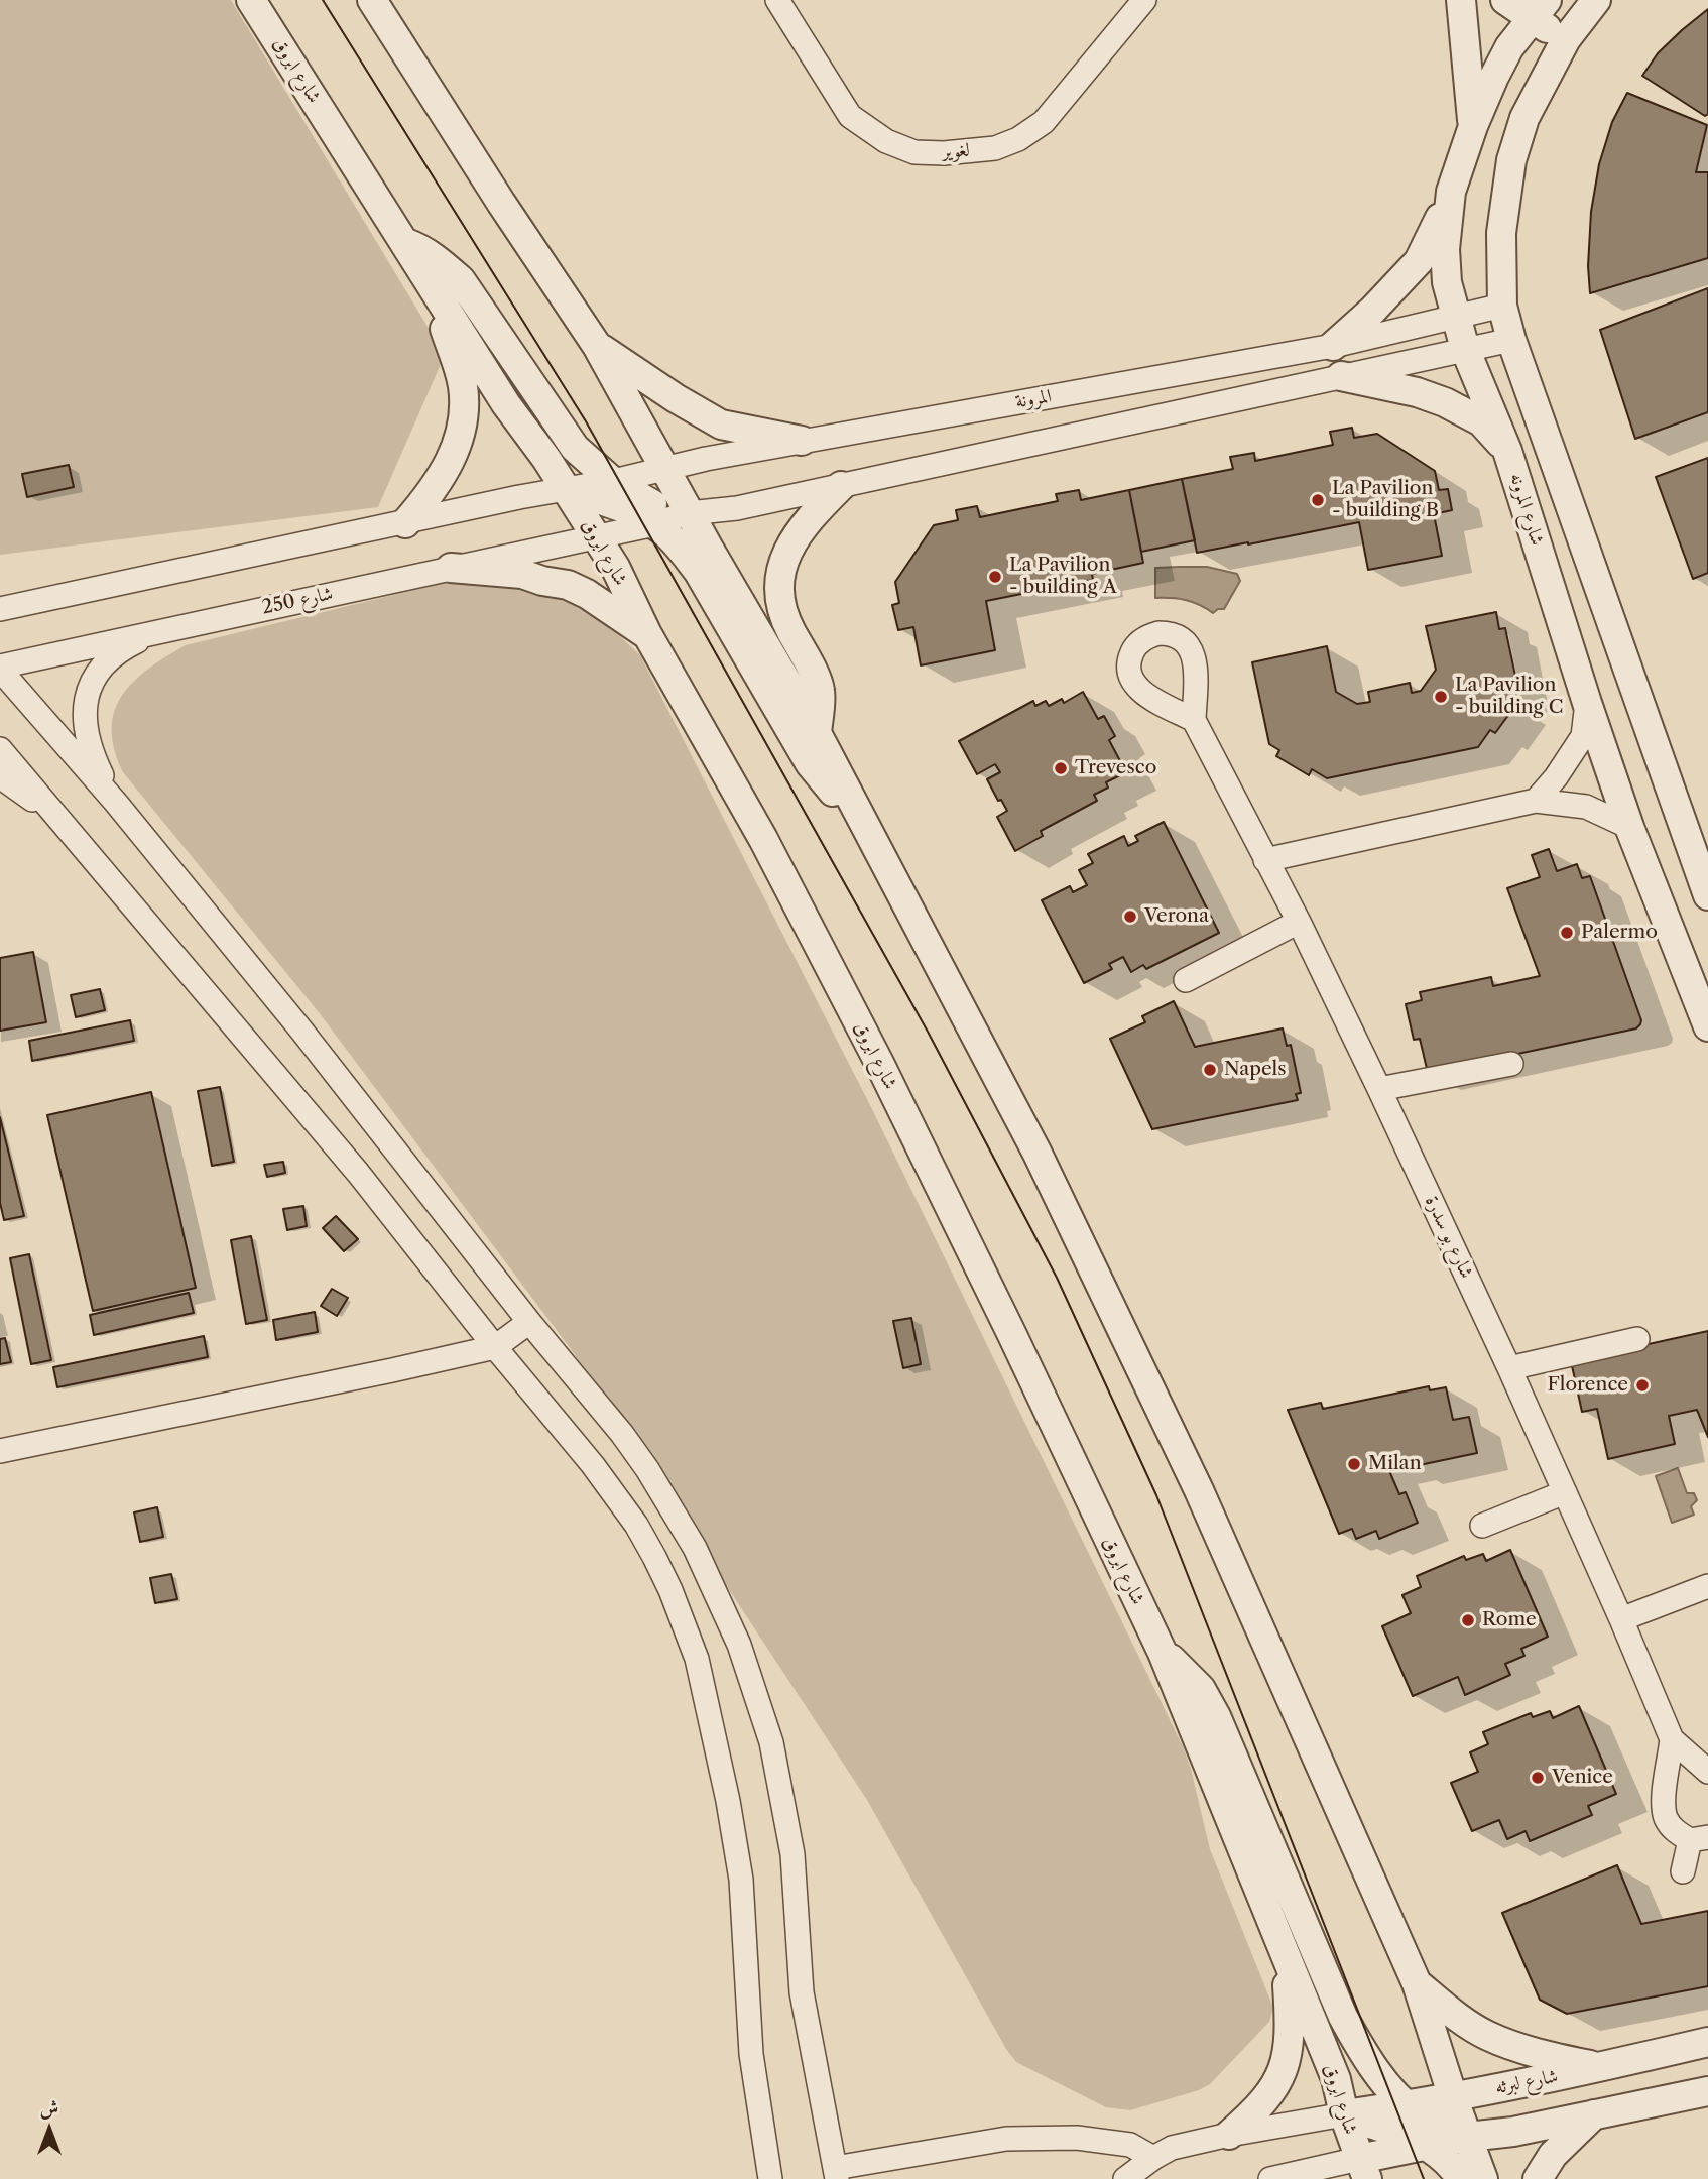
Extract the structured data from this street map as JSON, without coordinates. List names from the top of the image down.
{
  "streets": {
    "street": [
      "شارع ابروق",
      "لغوير",
      "المرونة",
      "شارع المرونه",
      "شارع 250",
      "شارع بو سدرة",
      "شارع لبرثه"
    ]
  },
  "crossings": [
    ["شارع ابروق", "المرونة"],
    ["شارع ابروق", "شارع 250"],
    ["شارع ابروق", "شارع لبرثه"],
    ["المرونة", "شارع المرونه"]
  ],
  "places": [
    "La Pavilion - building B",
    "La Pavilion - building A",
    "La Pavilion - building C",
    "Trevesco",
    "Verona",
    "Palermo",
    "Napels",
    "Florence",
    "Milan",
    "Rome",
    "Venice"
  ],
  "north": "top"
}
